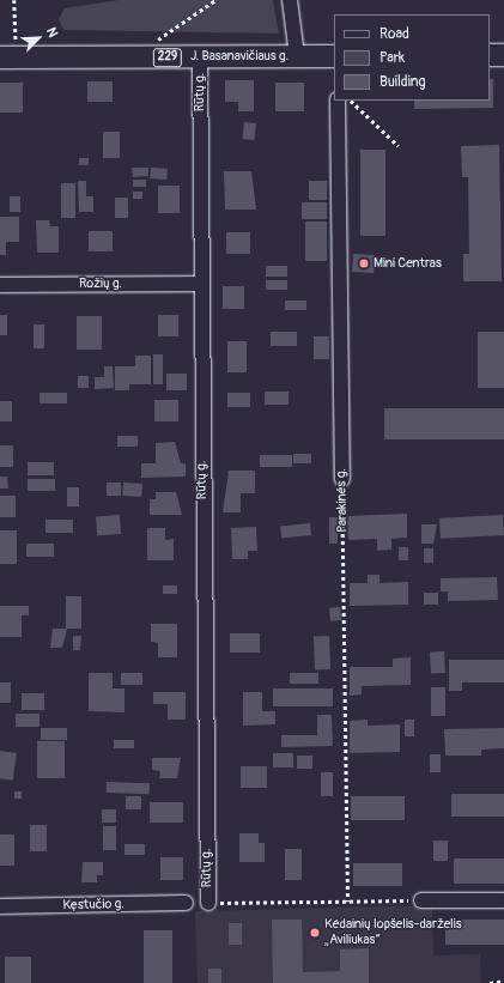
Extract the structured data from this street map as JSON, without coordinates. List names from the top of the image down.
{
  "streets": {
    "main road": ["J. Basanavičiaus g.", "229"],
    "street": [
      "Rūtų g.",
      "Rožių g.",
      "Parakinės g.",
      "Kęstučio g."
    ]
  },
  "crossings": [
    ["J. Basanavičiaus g.", "Rūtų g."],
    ["Rūtų g.", "Rožių g."]
  ],
  "places": ["Mini Centras", "Kėdainių lopšelis-darželis „Aviliukas“"],
  "legend": ["Road", "Park", "Building"],
  "north": "top right"
}
